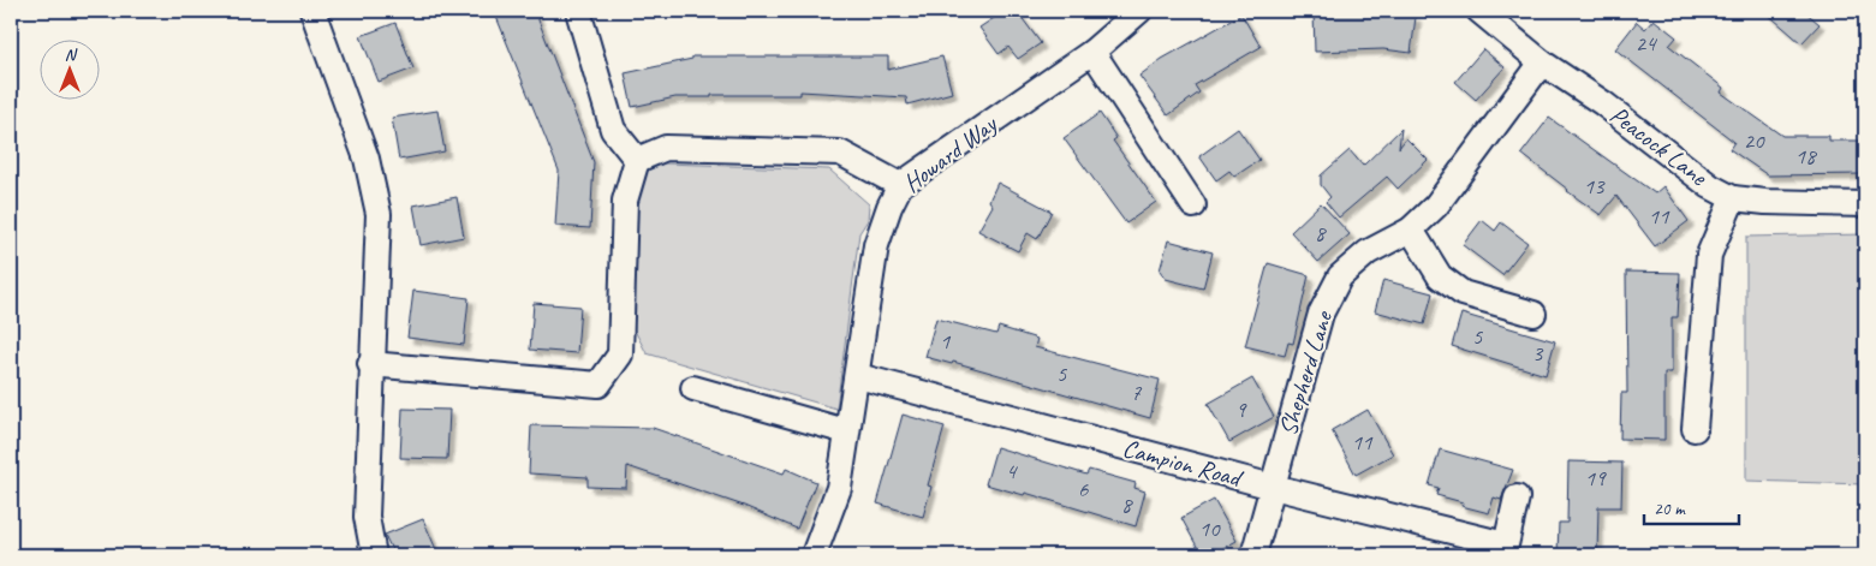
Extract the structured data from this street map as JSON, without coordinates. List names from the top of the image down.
{
  "streets": {
    "street": [
      "Peacock Lane",
      "Howard Way",
      "Shepherd Lane",
      "Campion Road"
    ]
  },
  "crossings": [
    ["Peacock Lane", "Shepherd Lane"],
    ["Howard Way", "Campion Road"],
    ["Shepherd Lane", "Campion Road"]
  ],
  "house_numbers": [
    "24",
    "20",
    "18",
    "13",
    "11",
    "8",
    "5",
    "1",
    "3",
    "5",
    "7",
    "9",
    "11",
    "4",
    "19",
    "6",
    "8",
    "10"
  ],
  "scale_bar": "20 m",
  "north": "top"
}
